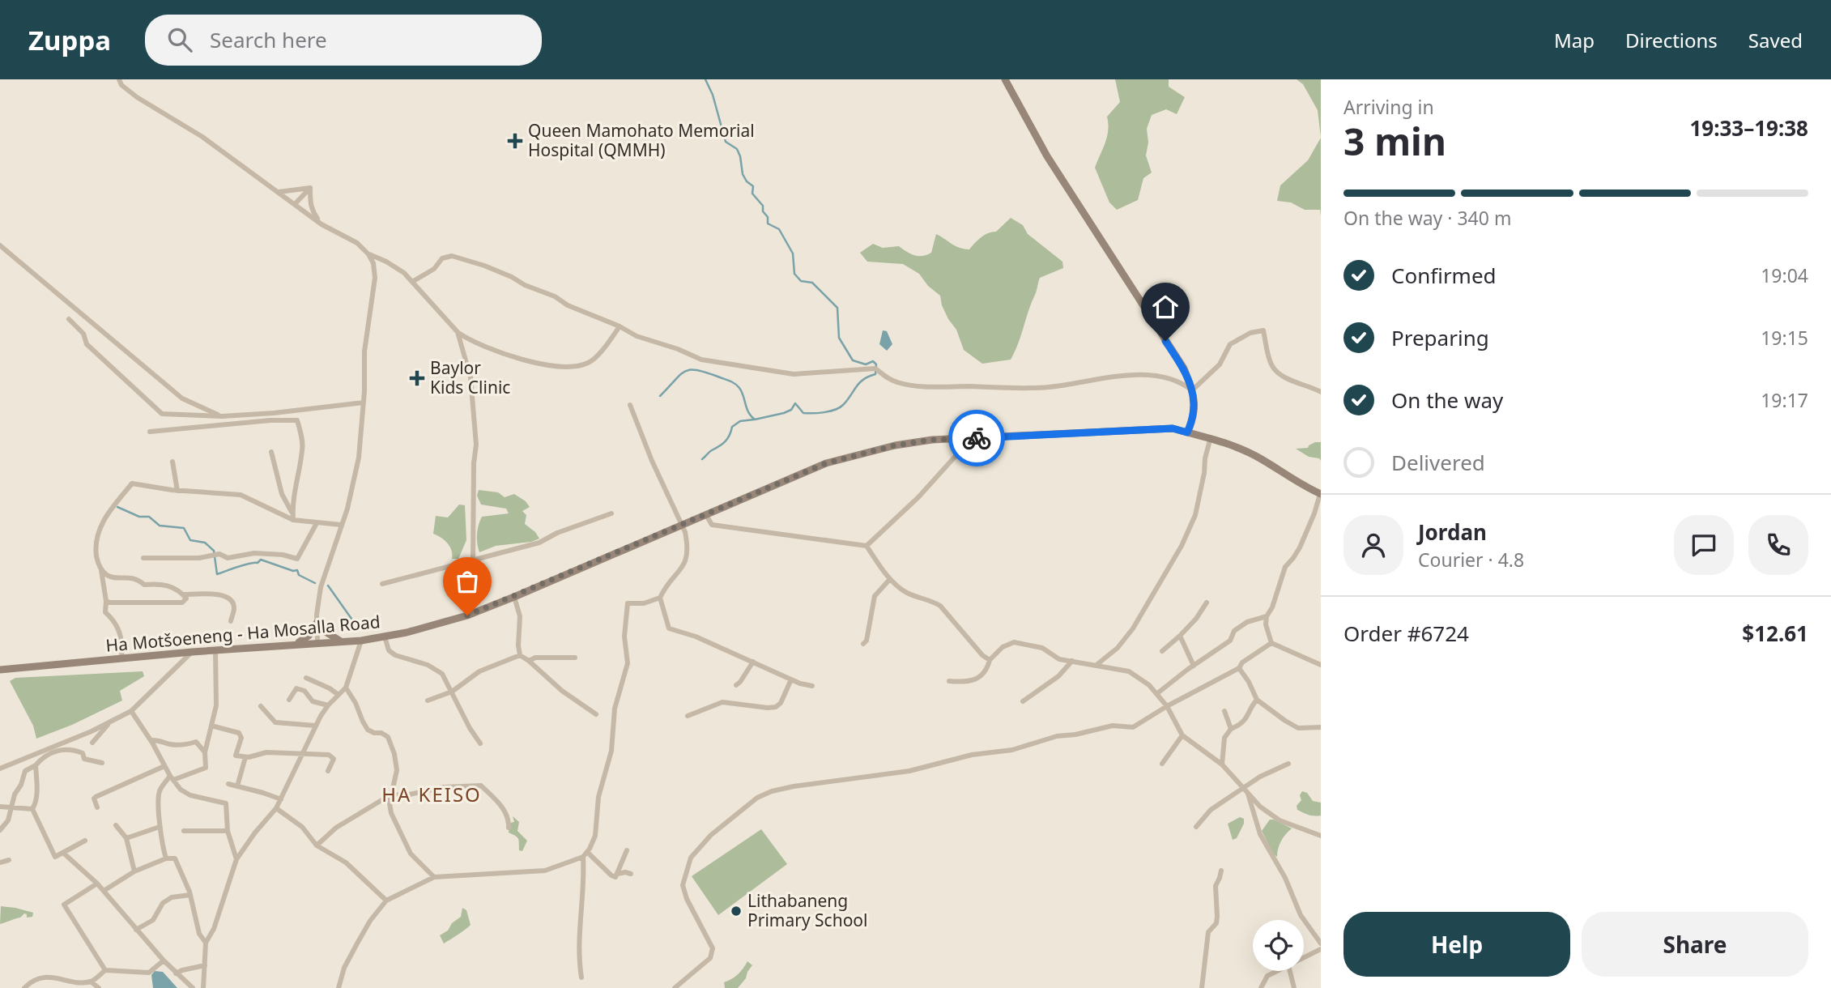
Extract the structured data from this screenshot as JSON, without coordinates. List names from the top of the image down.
{
  "streets": {
    "main road": ["Ha Motšoeneng - Ha Mosalla Road"]
  },
  "districts": ["HA KEISO"],
  "places": {
    "health": ["Queen Mamohato Memorial Hospital (QMMH)", "Baylor Kids Clinic"],
    "other": ["Lithabaneng Primary School"]
  },
  "page": {
    "header": "Zuppa",
    "search": "Search here",
    "nav": ["Map", "Directions", "Saved"],
    "heading": ["3 min", "Arriving in", "19:33–19:38"],
    "panel": [
      "Jordan",
      "Courier · 4.8",
      "Order #6724",
      "$12.61"
    ],
    "bar": "On the way · 340 m",
    "list": [
      ["Confirmed", "19:04"],
      ["Preparing", "19:15"],
      ["On the way", "19:17"],
      "Delivered"
    ],
    "buttons": ["Help", "Share"]
  }
}
